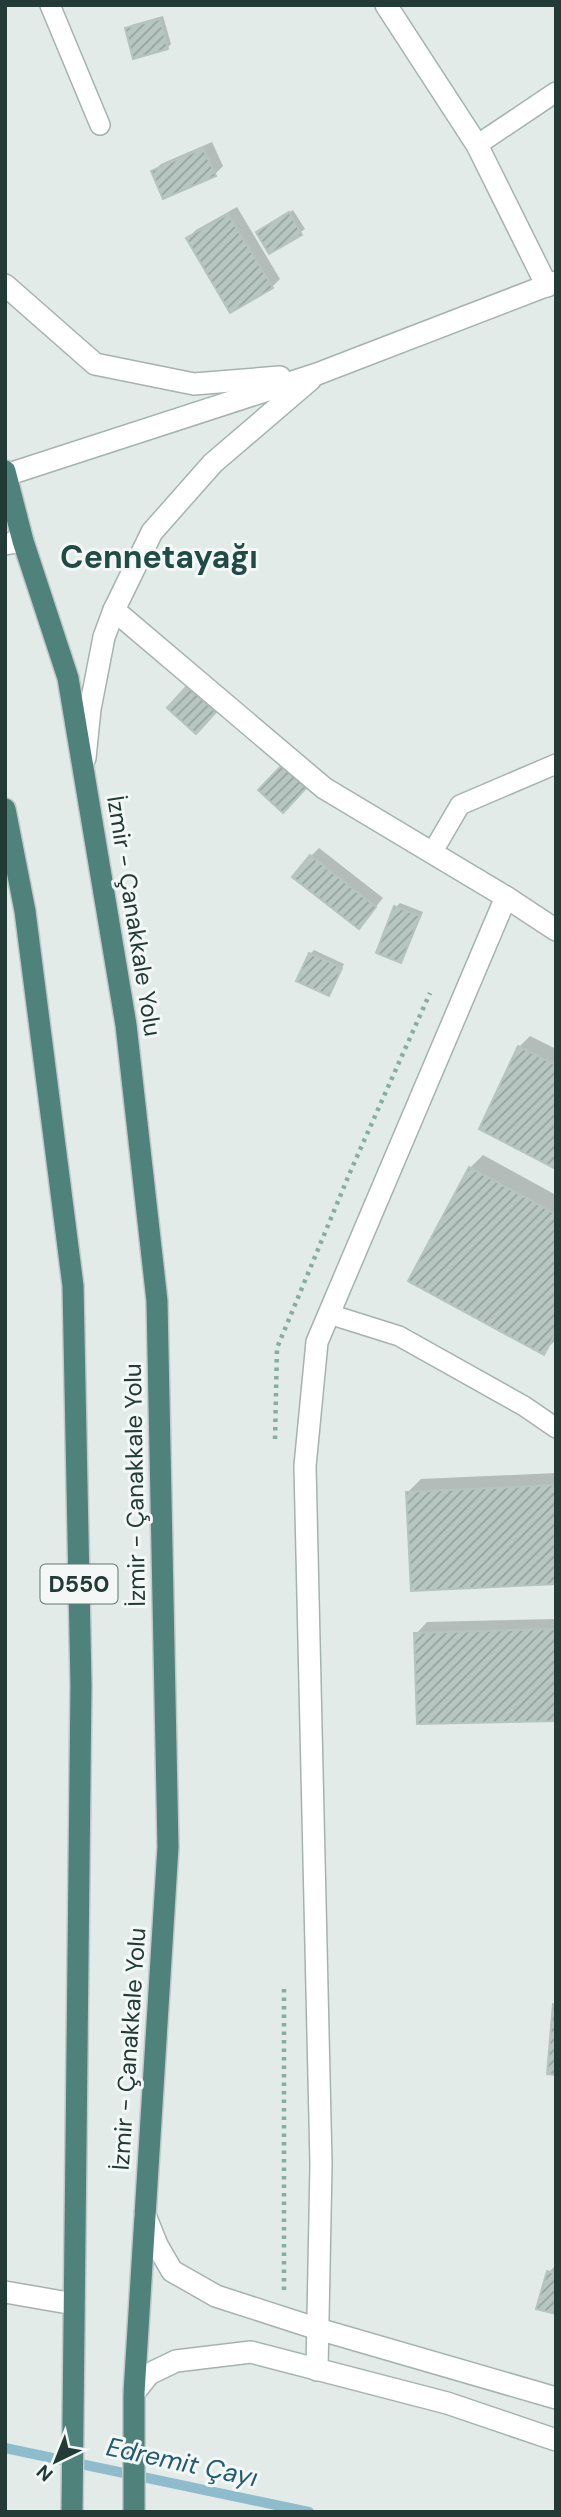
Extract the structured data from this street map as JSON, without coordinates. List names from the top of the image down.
{
  "streets": {
    "highway": ["İzmir - Çanakkale Yolu", "D550"]
  },
  "districts": ["Cennetayağı"],
  "water": ["Edremit Çayı"],
  "north": "bottom left"
}
